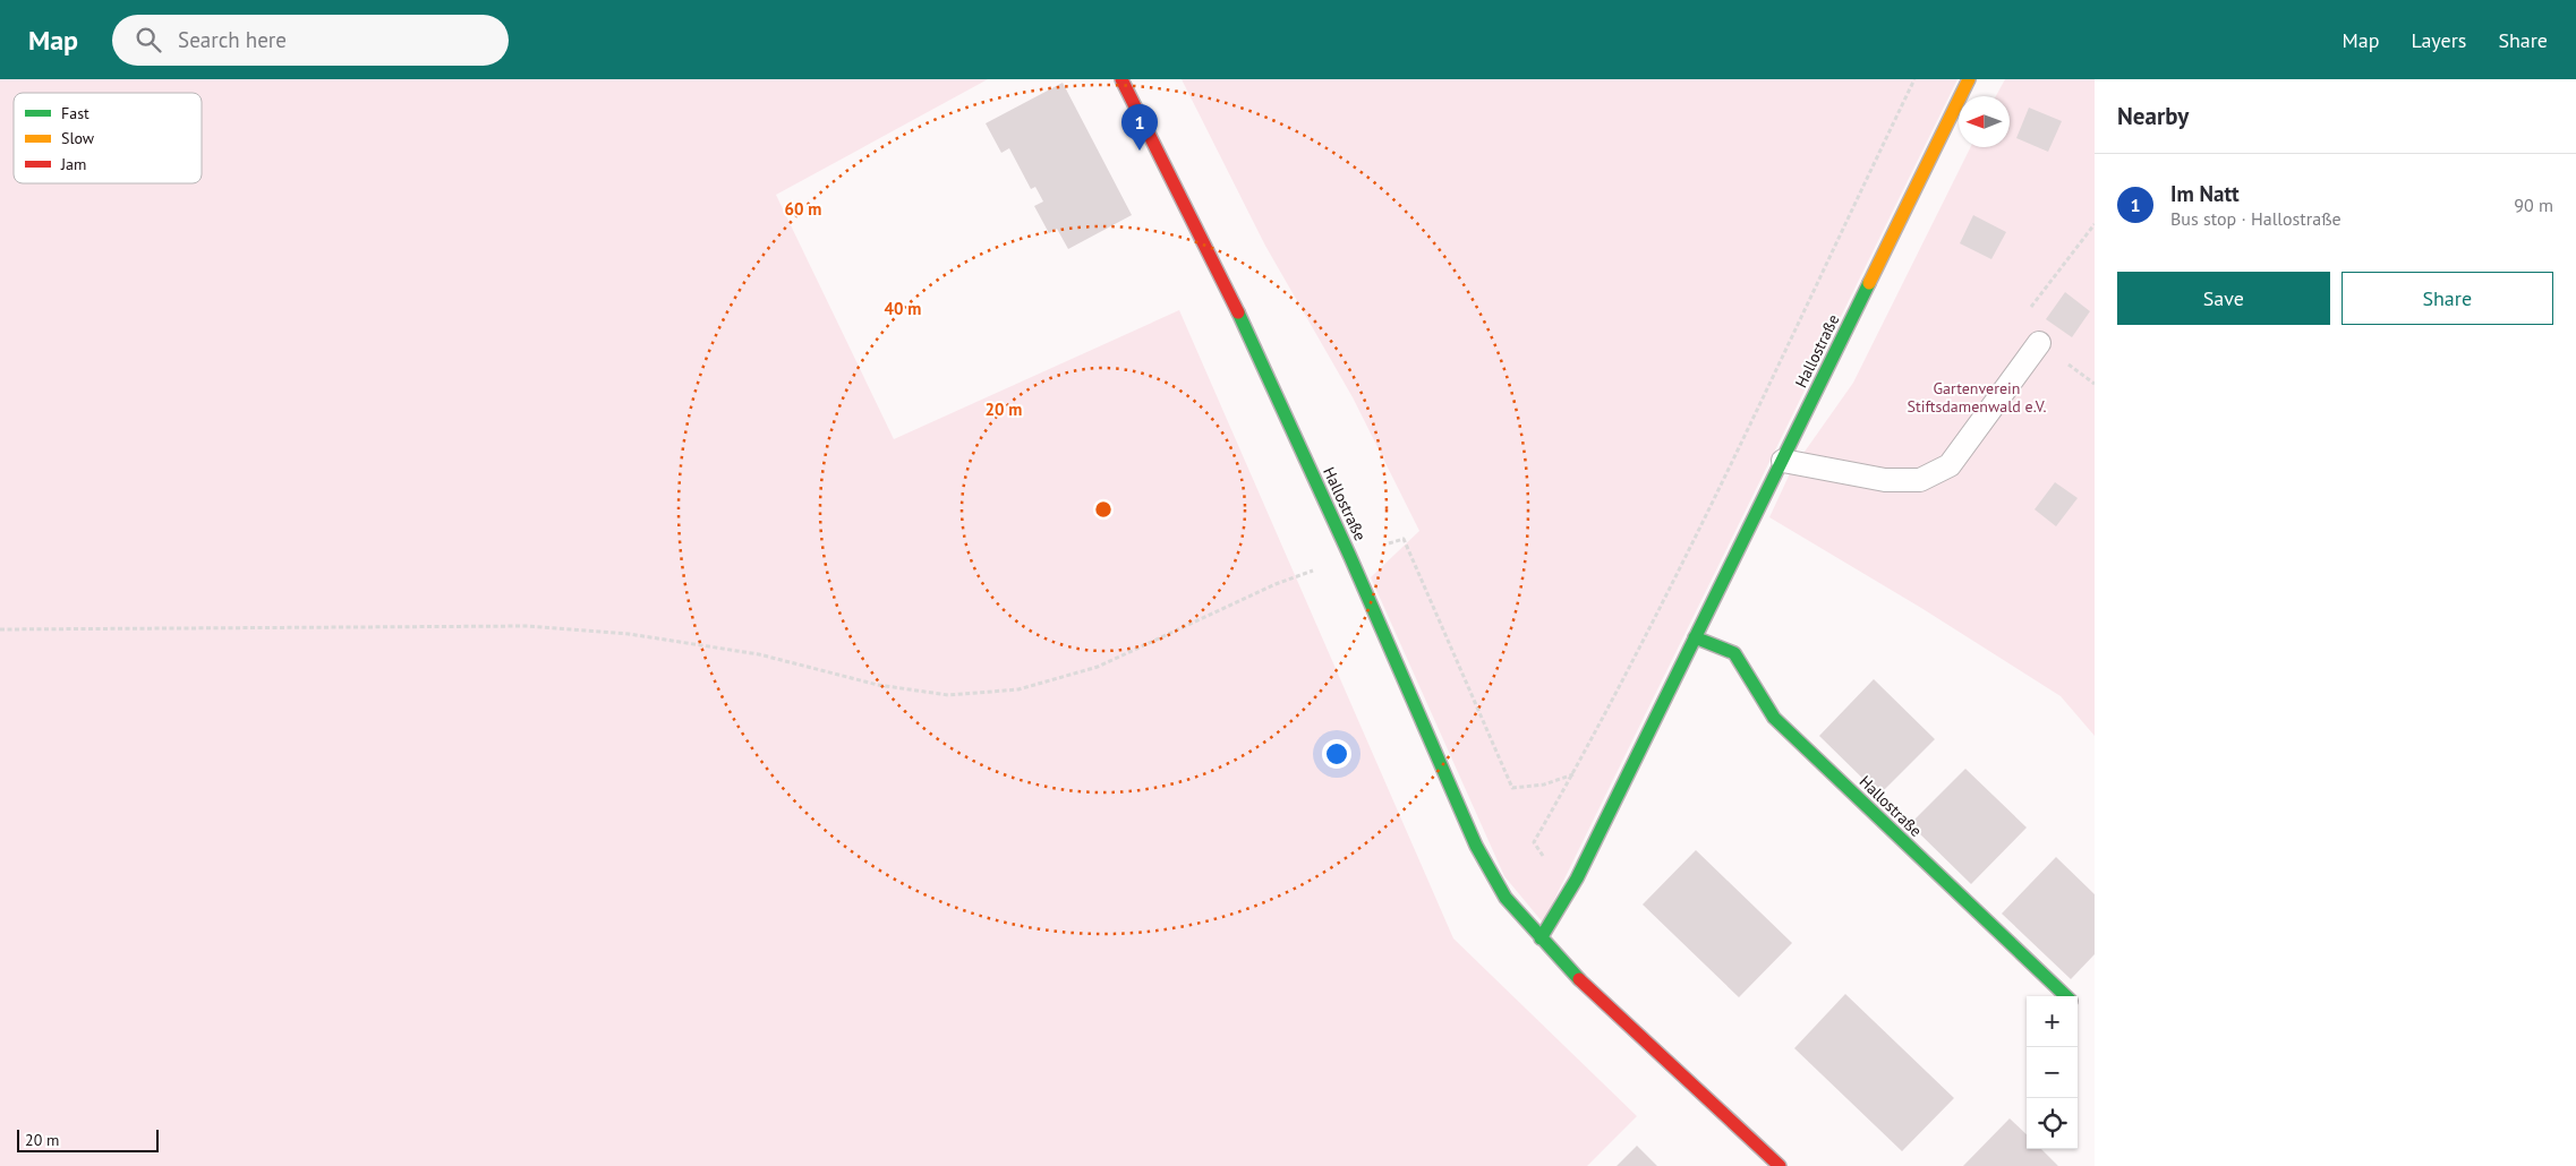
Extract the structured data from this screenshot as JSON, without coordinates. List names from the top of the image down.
{
  "streets": {
    "street": ["Hallostraße"]
  },
  "parks": ["Gartenverein Stiftsdamenwald e.V."],
  "legend": ["Fast", "Slow", "Jam"],
  "scale_bar": "20 m",
  "north": "left",
  "page": {
    "header": "Map",
    "search": "Search here",
    "nav": ["Map", "Layers", "Share"],
    "heading": "Nearby",
    "pins": "1",
    "list": [
      {
        "mark": "1",
        "name": "Im Natt",
        "note": "Bus stop · Hallostraße",
        "value": "90 m"
      }
    ],
    "buttons": ["Save", "Share"],
    "map_buttons": ["+", "−"],
    "scale": "20 m"
  },
  "rings": ["60 m", "40 m", "20 m"]
}
